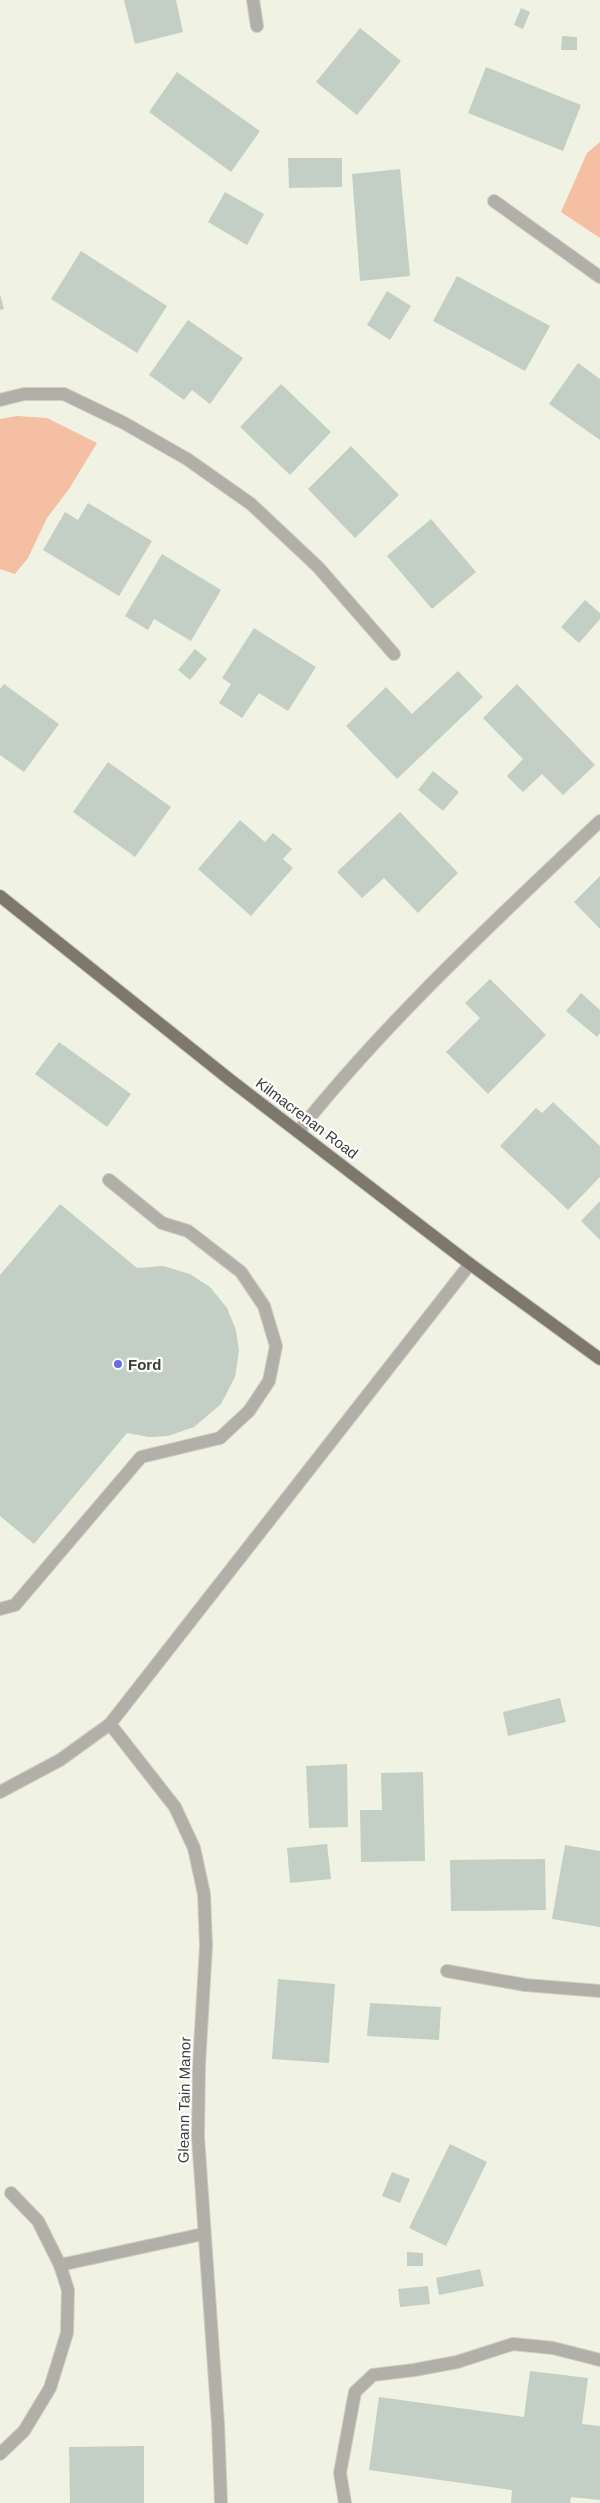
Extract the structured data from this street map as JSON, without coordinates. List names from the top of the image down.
{
  "streets": {
    "main road": ["Kilmacrenan Road"],
    "street": ["Gleann Tain Manor"]
  },
  "places": ["Ford"]
}
